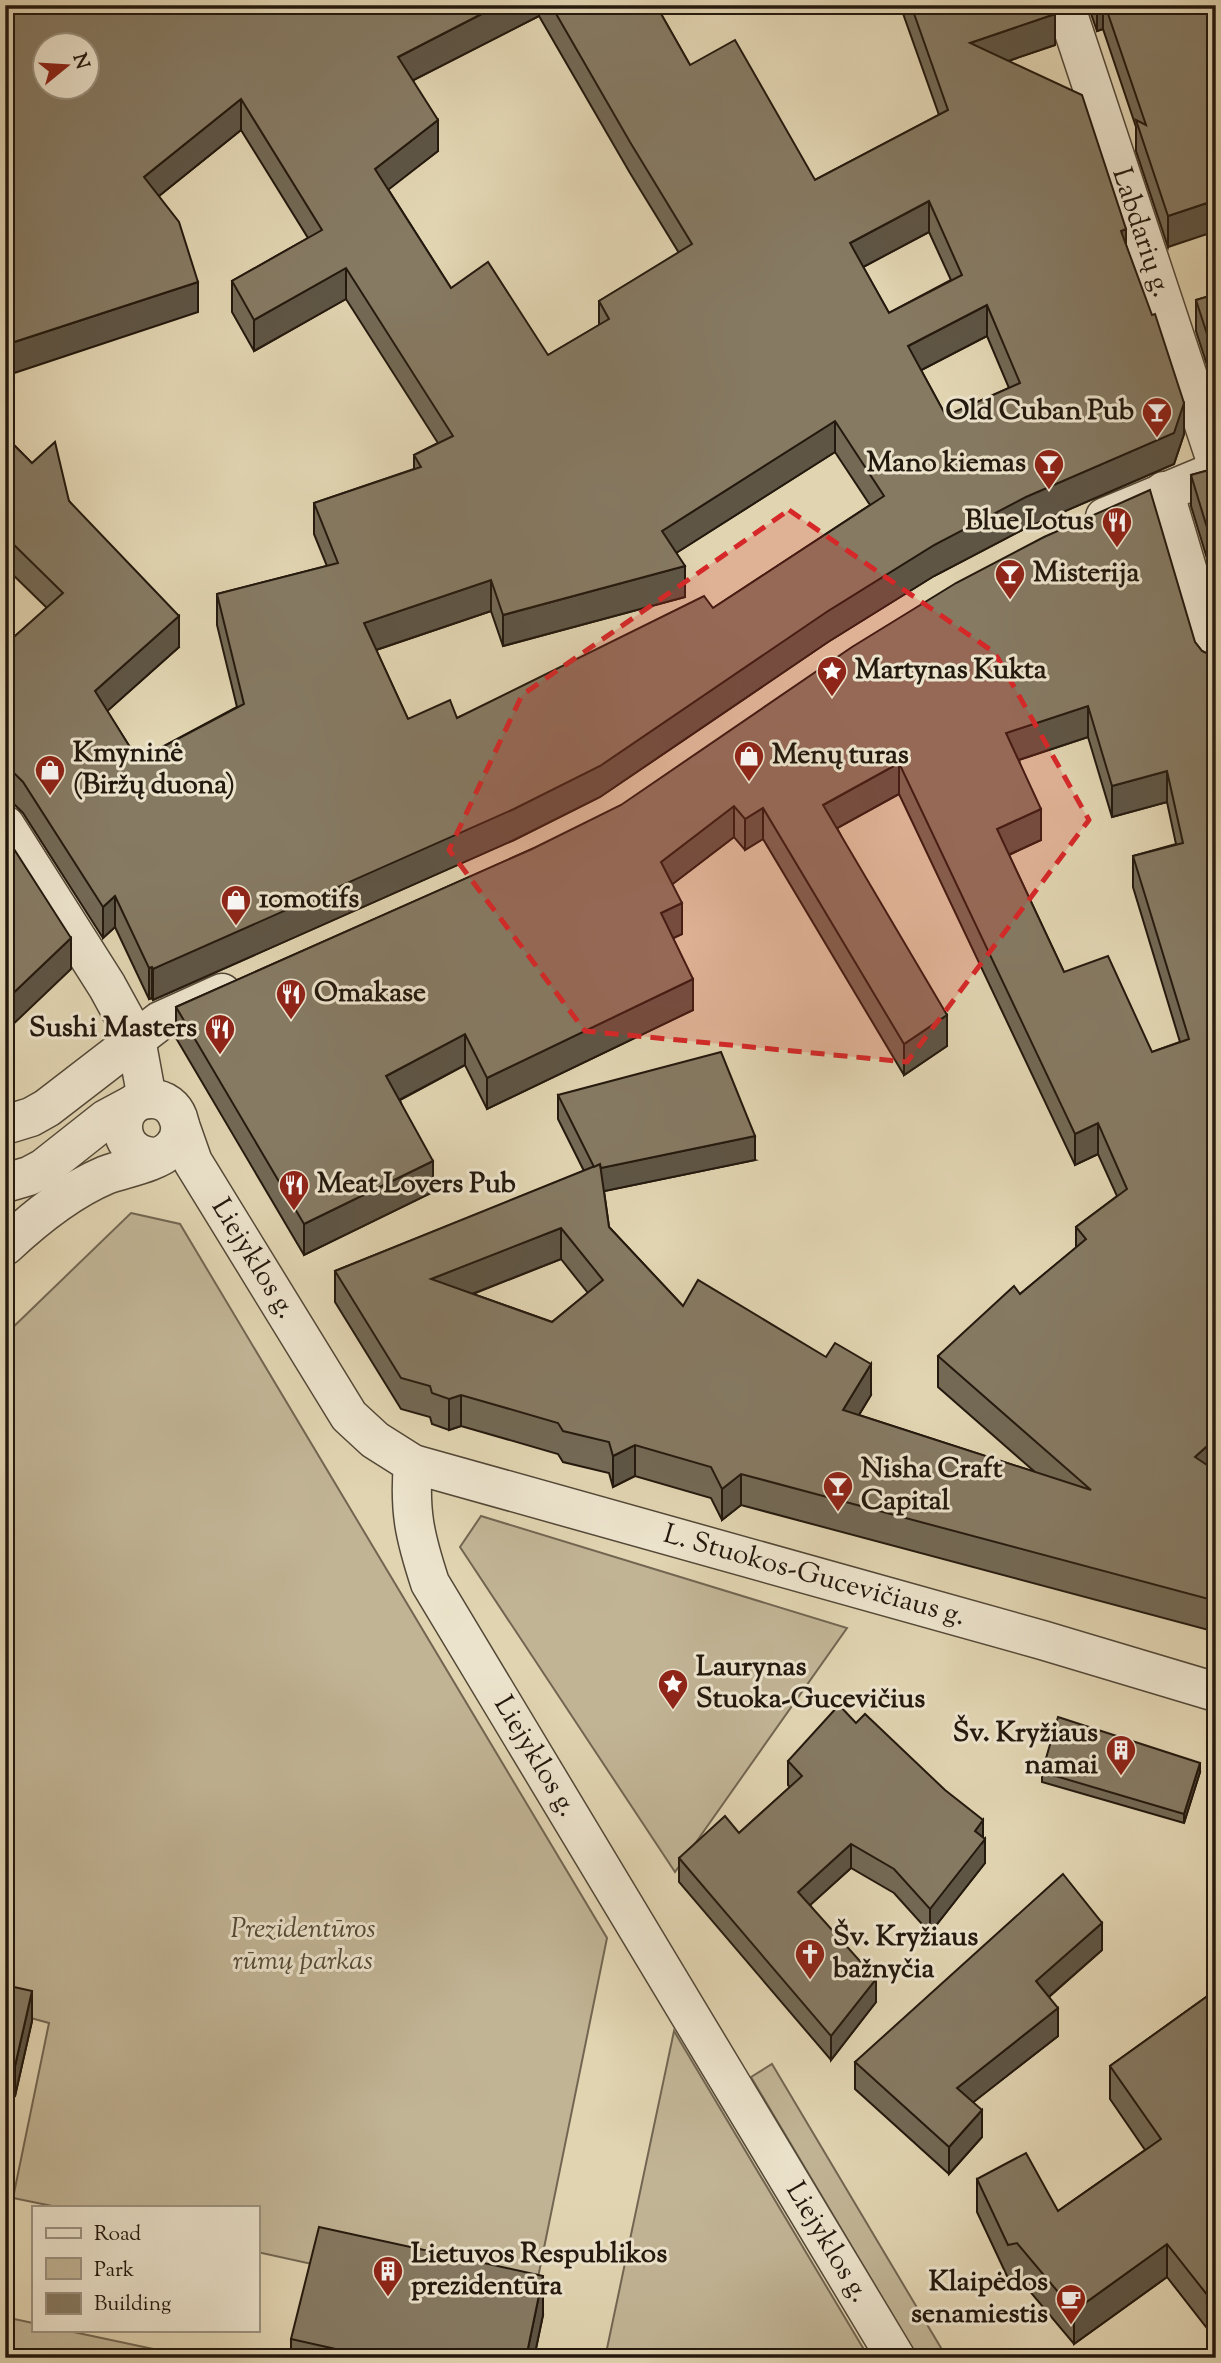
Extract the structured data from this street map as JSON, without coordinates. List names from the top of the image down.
{
  "streets": {
    "street": ["Labdarių g.", "Liejyklos g.", "L. Stuokos-Gucevičiaus g."]
  },
  "crossings": [
    ["Liejyklos g.", "L. Stuokos-Gucevičiaus g."]
  ],
  "parks": ["Prezidentūros rūmų parkas"],
  "places": {
    "bar": [
      "Old Cuban Pub",
      "Mano kiemas",
      "Misterija",
      "Nisha Craft Capital"
    ],
    "restaurant": [
      "Blue Lotus",
      "Omakase",
      "Sushi Masters",
      "Meat Lovers Pub"
    ],
    "place": ["Martynas Kukta", "Laurynas Stuoka-Gucevičius"],
    "shop": ["Menų turas", "Kmyninė (Biržų duona)", "10motifs"],
    "building": ["Šv. Kryžiaus namai", "Lietuvos Respublikos prezidentūra"],
    "church": ["Šv. Kryžiaus bažnyčia"],
    "cafe": ["Klaipėdos senamiestis"]
  },
  "legend": ["Road", "Park", "Building"],
  "north": "right"
}
